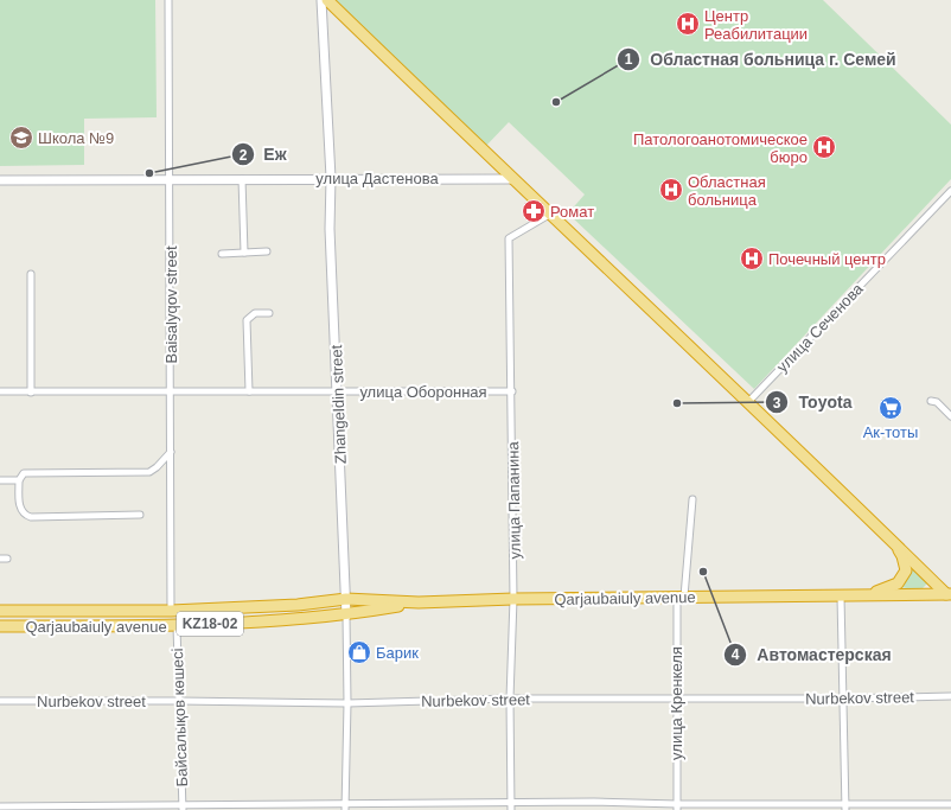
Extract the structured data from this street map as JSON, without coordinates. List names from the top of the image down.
{
  "streets": {
    "highway": ["Qarjaubaiuly avenue", "KZ18-02"],
    "street": [
      "улица Дастенова",
      "Baisalyqov street",
      "улица Сеченова",
      "улица Оборонная",
      "Zhangeldin street",
      "улица Папанина",
      "Nurbekov street",
      "улица Кренкеля",
      "Байсалықов көшесі"
    ]
  },
  "crossings": [
    ["улица Дастенова", "Baisalyqov street"],
    ["улица Дастенова", "Zhangeldin street"],
    ["Baisalyqov street", "улица Оборонная"],
    ["Baisalyqov street", "Qarjaubaiuly avenue"],
    ["улица Оборонная", "Zhangeldin street"],
    ["улица Оборонная", "улица Папанина"],
    ["Zhangeldin street", "Qarjaubaiuly avenue"],
    ["Zhangeldin street", "Nurbekov street"],
    ["улица Папанина", "Qarjaubaiuly avenue"],
    ["улица Папанина", "Nurbekov street"],
    ["Qarjaubaiuly avenue", "улица Кренкеля"],
    ["Qarjaubaiuly avenue", "Байсалықов көшесі"],
    ["Nurbekov street", "улица Кренкеля"],
    ["Nurbekov street", "Байсалықов көшесі"]
  ],
  "places": {
    "hospital": [
      "Центр Реабилитации",
      "Патологоанотомическое бюро",
      "Областная больница",
      "Почечный центр"
    ],
    "other": [
      "Областная больница г. Семей",
      "Еж",
      "Toyota",
      "Автомастерская"
    ],
    "school or university": ["Школа №9"],
    "pharmacy": ["Ромат"],
    "supermarket": ["Ак-тоты"],
    "shop": ["Барик"]
  }
}
